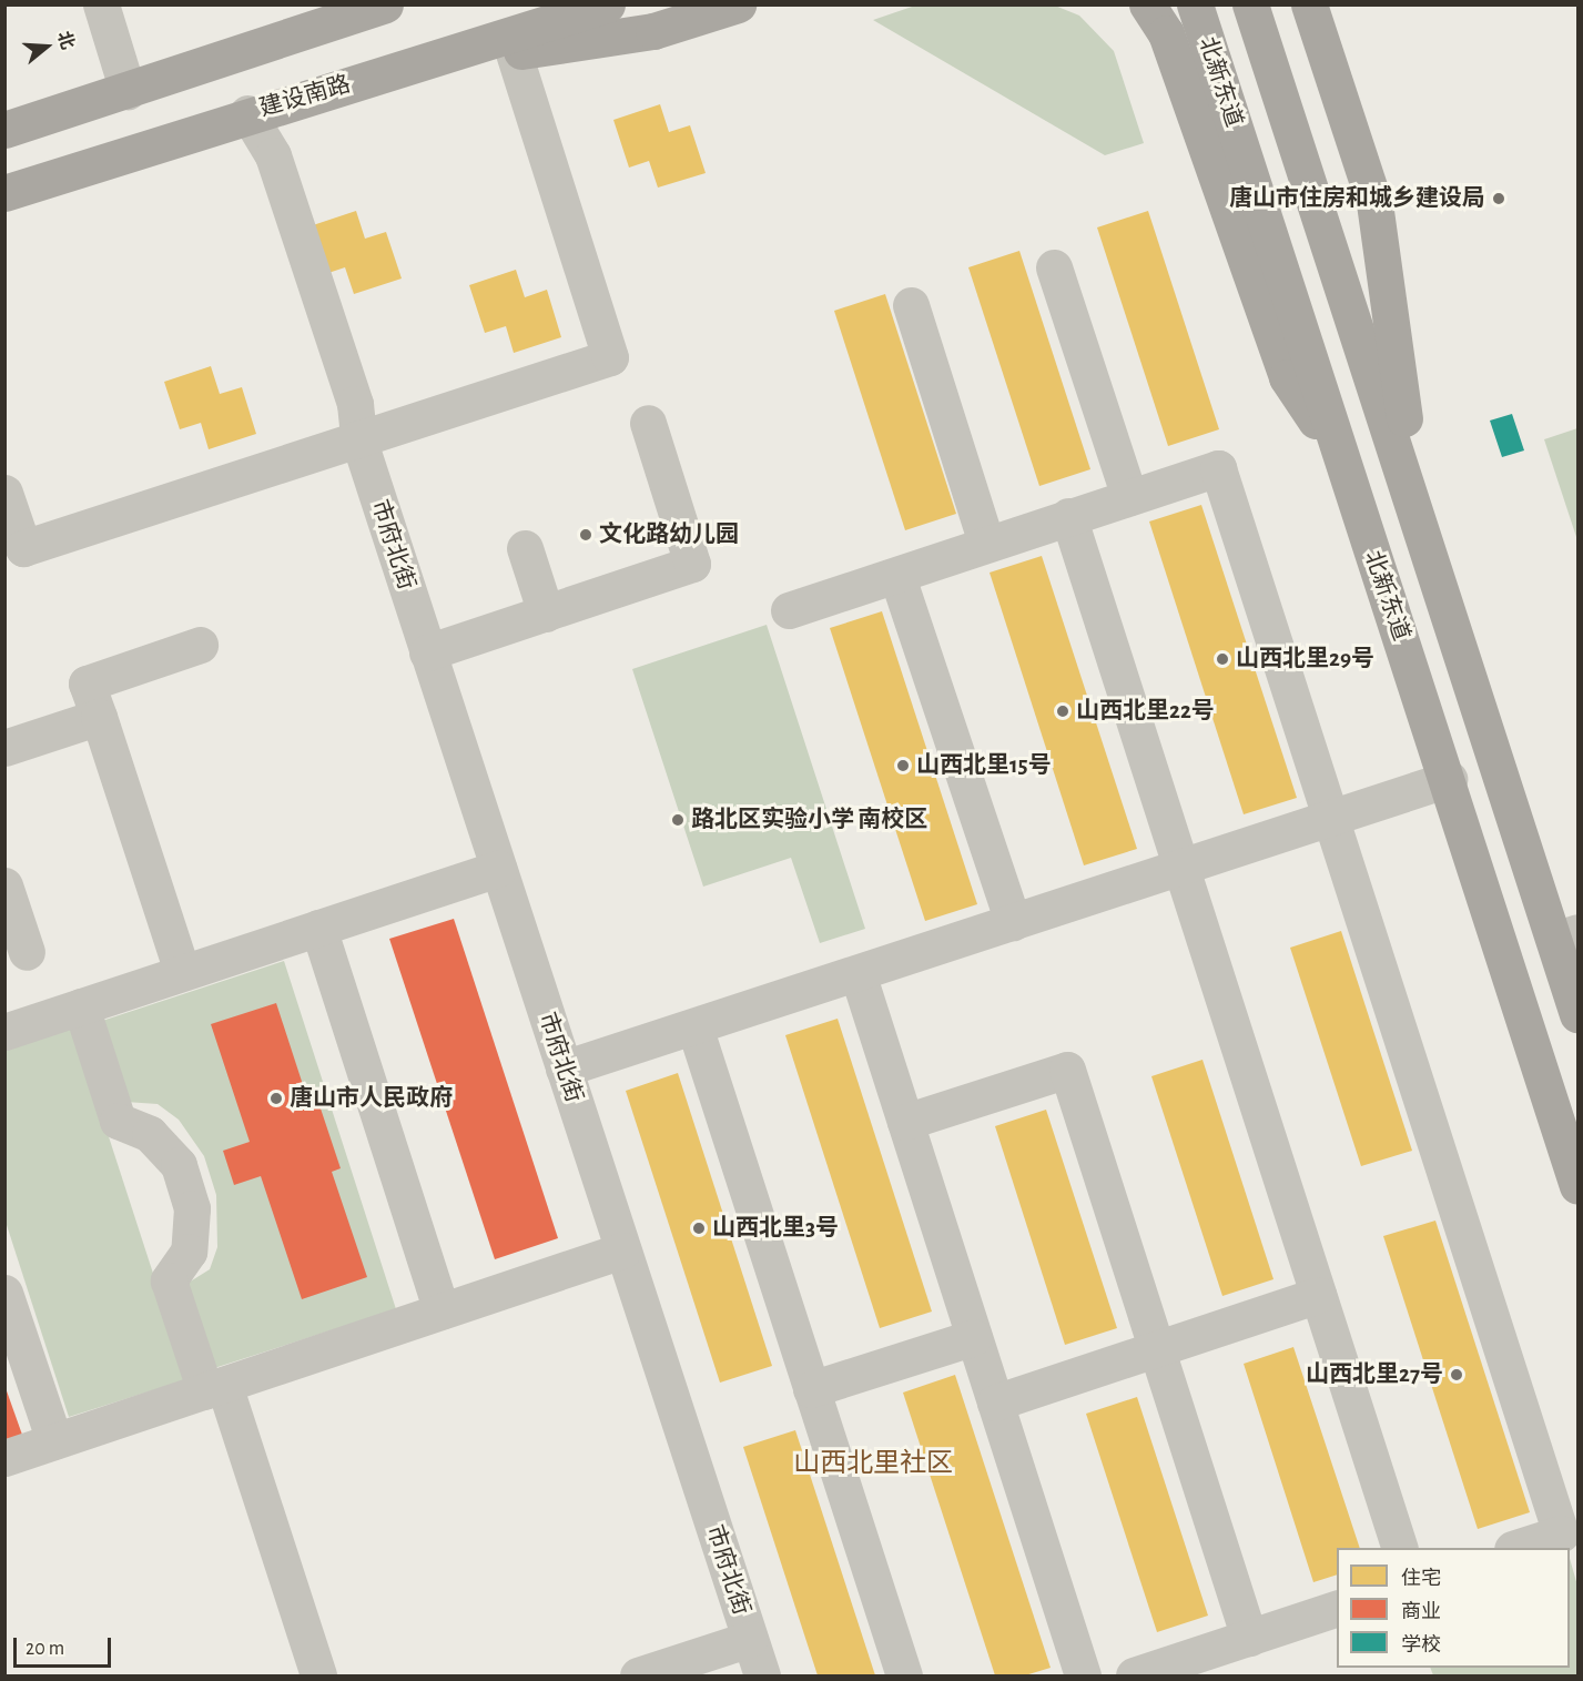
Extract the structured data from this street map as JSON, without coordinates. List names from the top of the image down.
{
  "streets": {
    "main road": ["北新东道", "建设南路"],
    "street": ["市府北街"]
  },
  "crossings": [
    ["建设南路", "市府北街"]
  ],
  "districts": ["山西北里社区"],
  "places": [
    "唐山市住房和城乡建设局",
    "文化路幼儿园",
    "山西北里29号",
    "山西北里22号",
    "山西北里15号",
    "路北区实验小学 南校区",
    "唐山市人民政府",
    "山西北里3号",
    "山西北里27号"
  ],
  "legend": ["住宅", "商业", "学校"],
  "scale_bar": "20 m",
  "north": "right"
}
